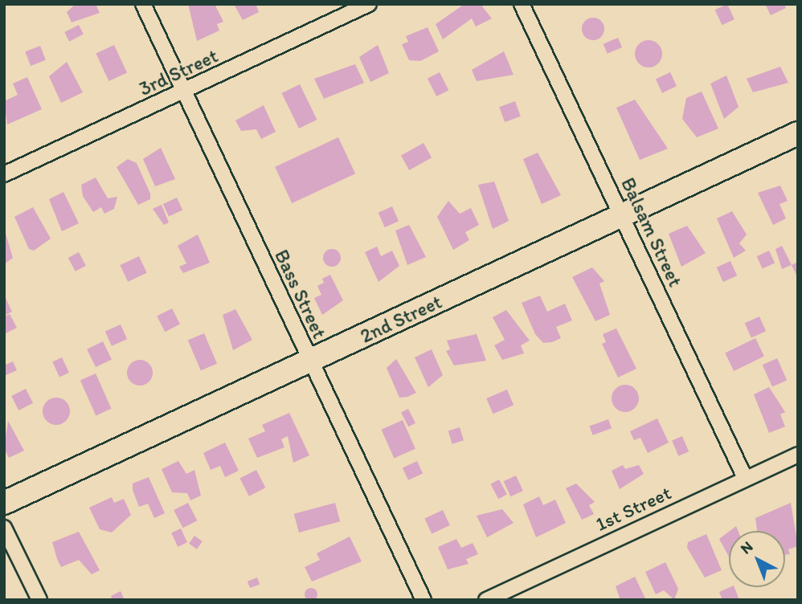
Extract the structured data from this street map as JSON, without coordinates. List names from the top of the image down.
{
  "streets": {
    "main road": ["2nd Street"],
    "street": [
      "3rd Street",
      "Balsam Street",
      "Bass Street",
      "1st Street"
    ]
  },
  "crossings": [
    ["3rd Street", "Bass Street"],
    ["Balsam Street", "2nd Street"],
    ["Balsam Street", "1st Street"],
    ["Bass Street", "2nd Street"]
  ],
  "north": "top left"
}
